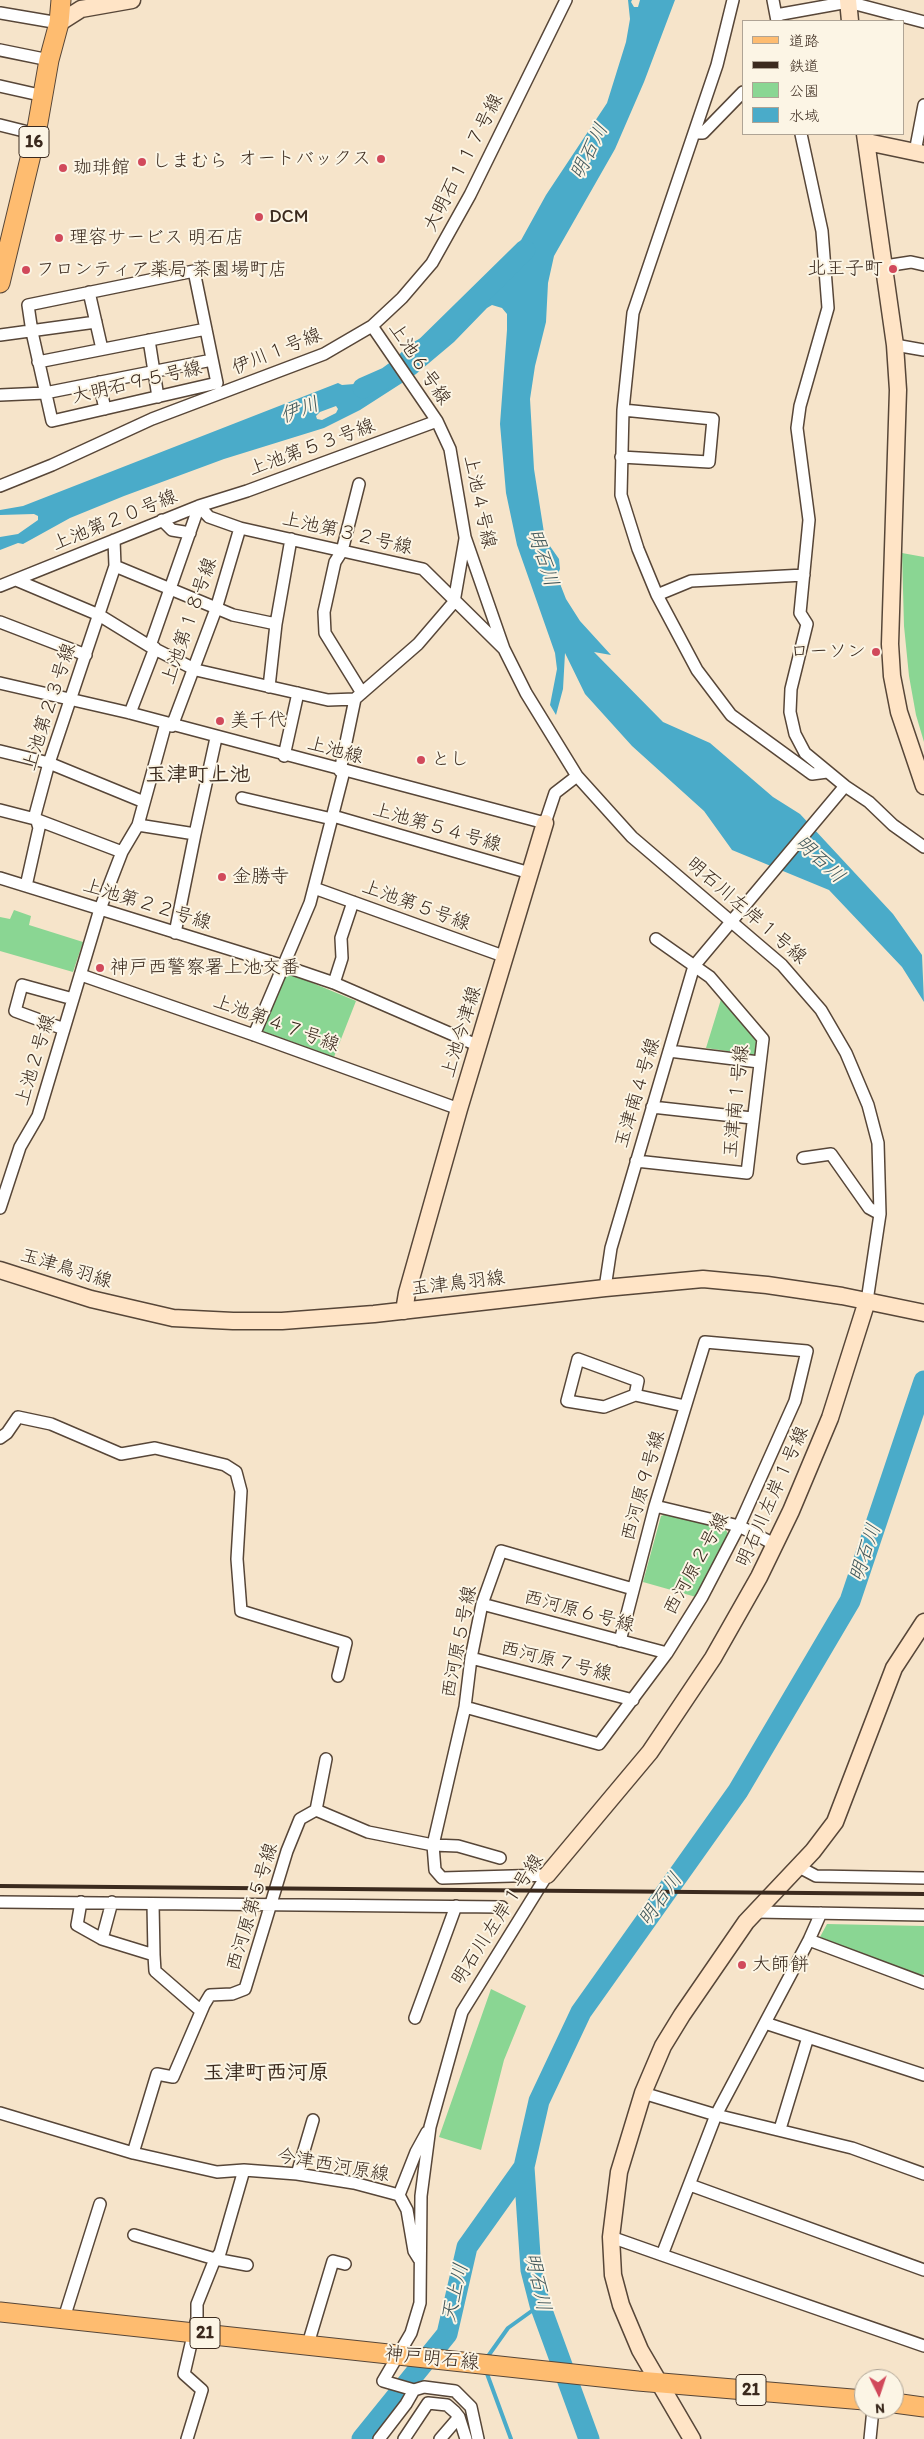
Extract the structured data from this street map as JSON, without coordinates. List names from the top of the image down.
{
  "streets": {
    "main road": ["16", "21", "神戸明石線"],
    "street": [
      "大明石１１７号線",
      "伊川１号線",
      "上池６号線",
      "大明石９５号線",
      "上池第５３号線",
      "上池４号線",
      "上池第２０号線",
      "上池第３２号線",
      "上池第１８号線",
      "上池第２３号線",
      "上池線",
      "上池第５４号線",
      "上池第２２号線",
      "上池第５号線",
      "明石川左岸１号線",
      "上池第４７号線",
      "上池今津線",
      "上池２号線",
      "玉津南４号線",
      "玉津南１号線",
      "玉津鳥羽線",
      "西河原９号線",
      "西河原２号線",
      "西河原６号線",
      "西河原５号線",
      "西河原７号線",
      "西河原第５号線",
      "今津西河原線"
    ]
  },
  "crossings": [
    ["大明石１１７号線", "伊川１号線"],
    ["大明石１１７号線", "上池６号線"],
    ["伊川１号線", "上池６号線"],
    ["上池６号線", "上池第５３号線"],
    ["上池６号線", "上池４号線"],
    ["上池第５３号線", "上池４号線"],
    ["上池第５３号線", "上池第２０号線"],
    ["上池４号線", "上池第３２号線"],
    ["上池４号線", "明石川左岸１号線"],
    ["上池第２０号線", "上池第３２号線"],
    ["上池第２０号線", "上池第１８号線"],
    ["上池第２０号線", "上池第２３号線"],
    ["上池第３２号線", "上池第１８号線"],
    ["上池第３２号線", "明石川左岸１号線"],
    ["上池第１８号線", "上池線"],
    ["上池第１８号線", "上池２号線"],
    ["上池第２３号線", "上池線"],
    ["上池第２３号線", "上池第２２号線"],
    ["上池線", "上池今津線"],
    ["上池第５４号線", "上池今津線"],
    ["上池第２２号線", "上池今津線"],
    ["上池第２２号線", "上池２号線"],
    ["上池第５号線", "上池今津線"],
    ["明石川左岸１号線", "上池今津線"],
    ["明石川左岸１号線", "玉津南４号線"],
    ["明石川左岸１号線", "玉津鳥羽線"],
    ["明石川左岸１号線", "西河原５号線"],
    ["明石川左岸１号線", "今津西河原線"],
    ["上池第４７号線", "上池今津線"],
    ["上池第４７号線", "上池２号線"],
    ["上池今津線", "玉津鳥羽線"],
    ["玉津南４号線", "玉津南１号線"],
    ["玉津南４号線", "玉津鳥羽線"],
    ["西河原９号線", "西河原２号線"],
    ["西河原９号線", "西河原６号線"],
    ["西河原９号線", "西河原５号線"],
    ["西河原２号線", "西河原６号線"],
    ["西河原２号線", "西河原５号線"],
    ["西河原２号線", "西河原７号線"],
    ["西河原６号線", "西河原５号線"],
    ["西河原５号線", "西河原７号線"],
    ["今津西河原線", "神戸明石線"]
  ],
  "districts": ["玉津町上池", "玉津町西河原"],
  "water": ["明石川", "伊川", "天上川"],
  "places": [
    "オートバックス",
    "しまむら",
    "珈琲館",
    "DCM",
    "理容サービス 明石店",
    "北王子町",
    "フロンティア薬局 茶園場町店",
    "ローソン",
    "美千代",
    "とし",
    "金勝寺",
    "神戸西警察署上池交番",
    "大師餅"
  ],
  "legend": [
    "道路",
    "鉄道",
    "公園",
    "水域"
  ],
  "north": "bottom"
}
